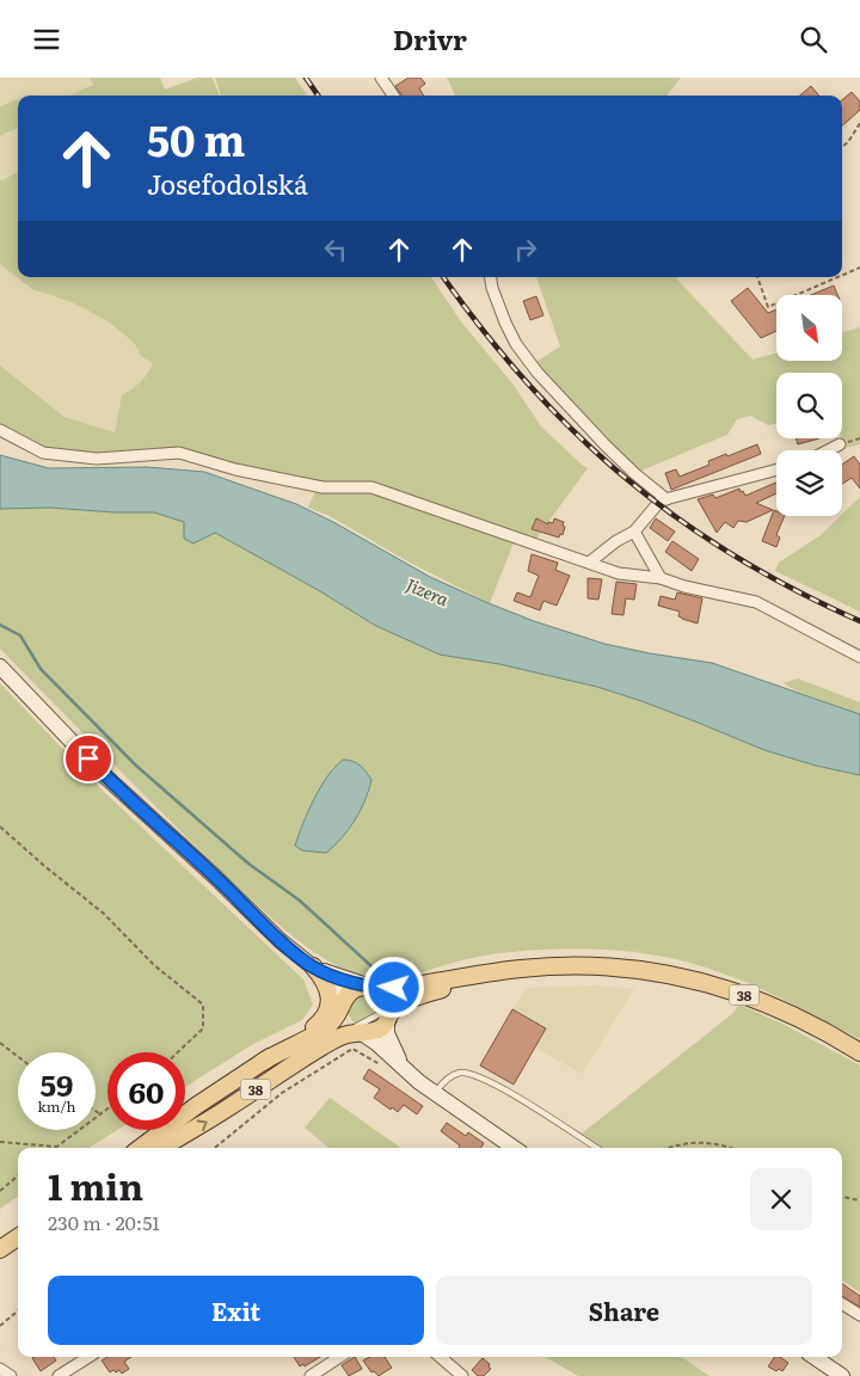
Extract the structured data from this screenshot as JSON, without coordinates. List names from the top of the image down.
{
  "streets": {
    "main road": ["38"]
  },
  "water": ["Jizera"],
  "north": "bottom right",
  "page": {
    "header": "Drivr",
    "turn": ["50 m", "Josefodolská"],
    "speed": "59 km/h",
    "limit": "60",
    "heading": ["1 min", "230 m · 20:51"],
    "buttons": ["Exit", "Share"]
  }
}
